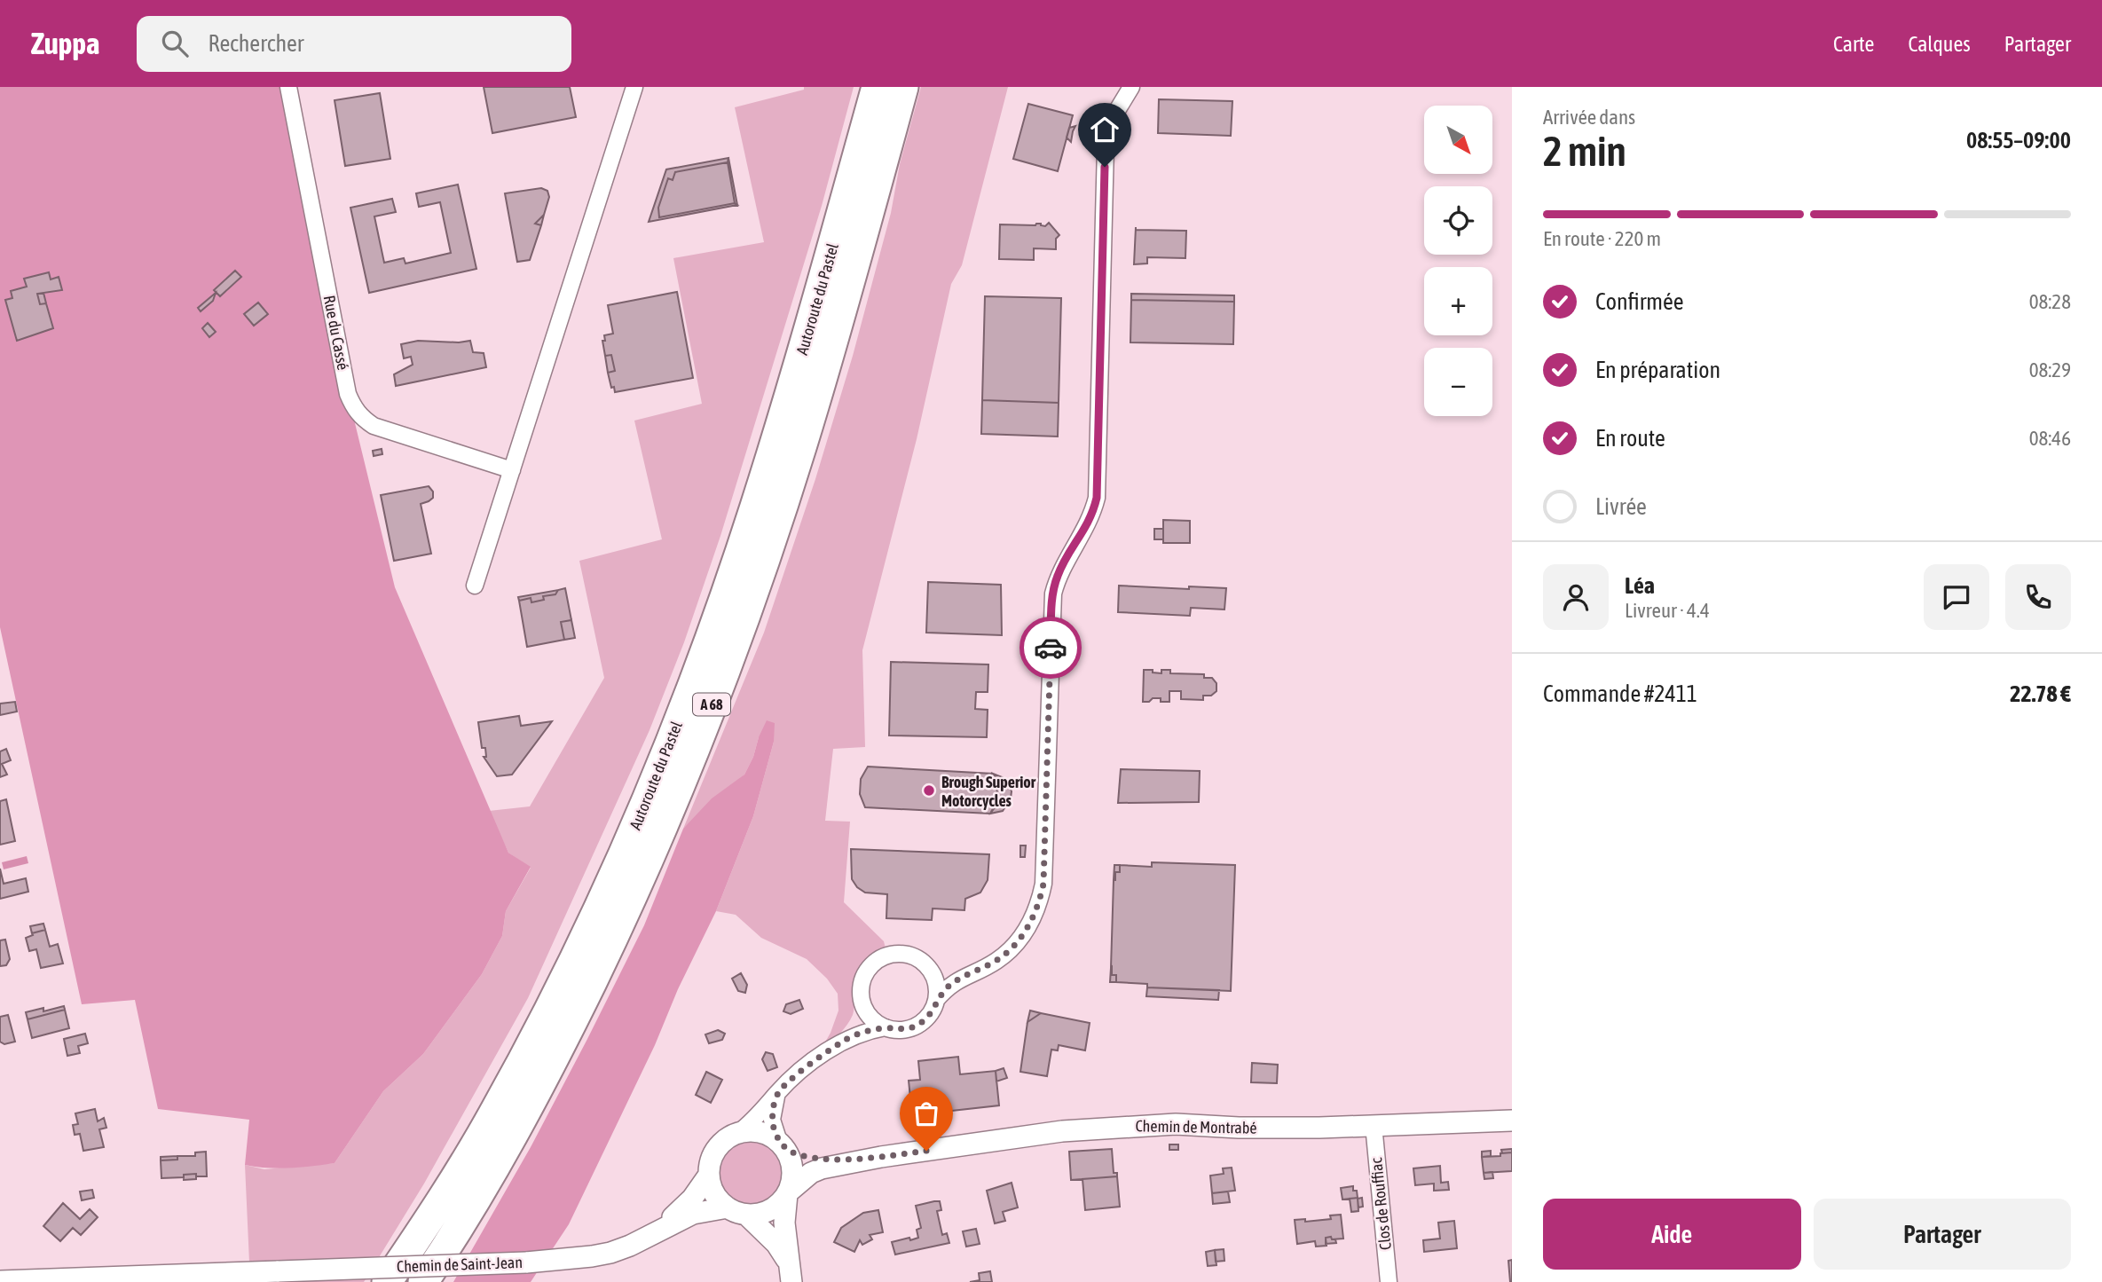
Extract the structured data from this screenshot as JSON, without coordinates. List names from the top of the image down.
{
  "streets": {
    "highway": ["Autoroute du Pastel", "A 68"],
    "street": [
      "Rue du Cassé",
      "Chemin de Montrabé",
      "Clos de Rouffiac",
      "Chemin de Saint-Jean"
    ]
  },
  "crossings": [
    ["Chemin de Montrabé", "Clos de Rouffiac"],
    ["Chemin de Montrabé", "Chemin de Saint-Jean"]
  ],
  "places": ["Brough Superior Motorcycles"],
  "north": "bottom right",
  "page": {
    "header": "Zuppa",
    "search": "Rechercher",
    "nav": ["Carte", "Calques", "Partager"],
    "heading": ["2 min", "Arrivée dans", "08:55–09:00"],
    "panel": [
      "Léa",
      "Livreur · 4.4",
      "Commande #2411",
      "22.78 €"
    ],
    "map_buttons": ["+", "−"],
    "bar": "En route · 220 m",
    "list": [
      ["Confirmée", "08:28"],
      ["En préparation", "08:29"],
      ["En route", "08:46"],
      "Livrée"
    ],
    "buttons": ["Aide", "Partager"]
  }
}
